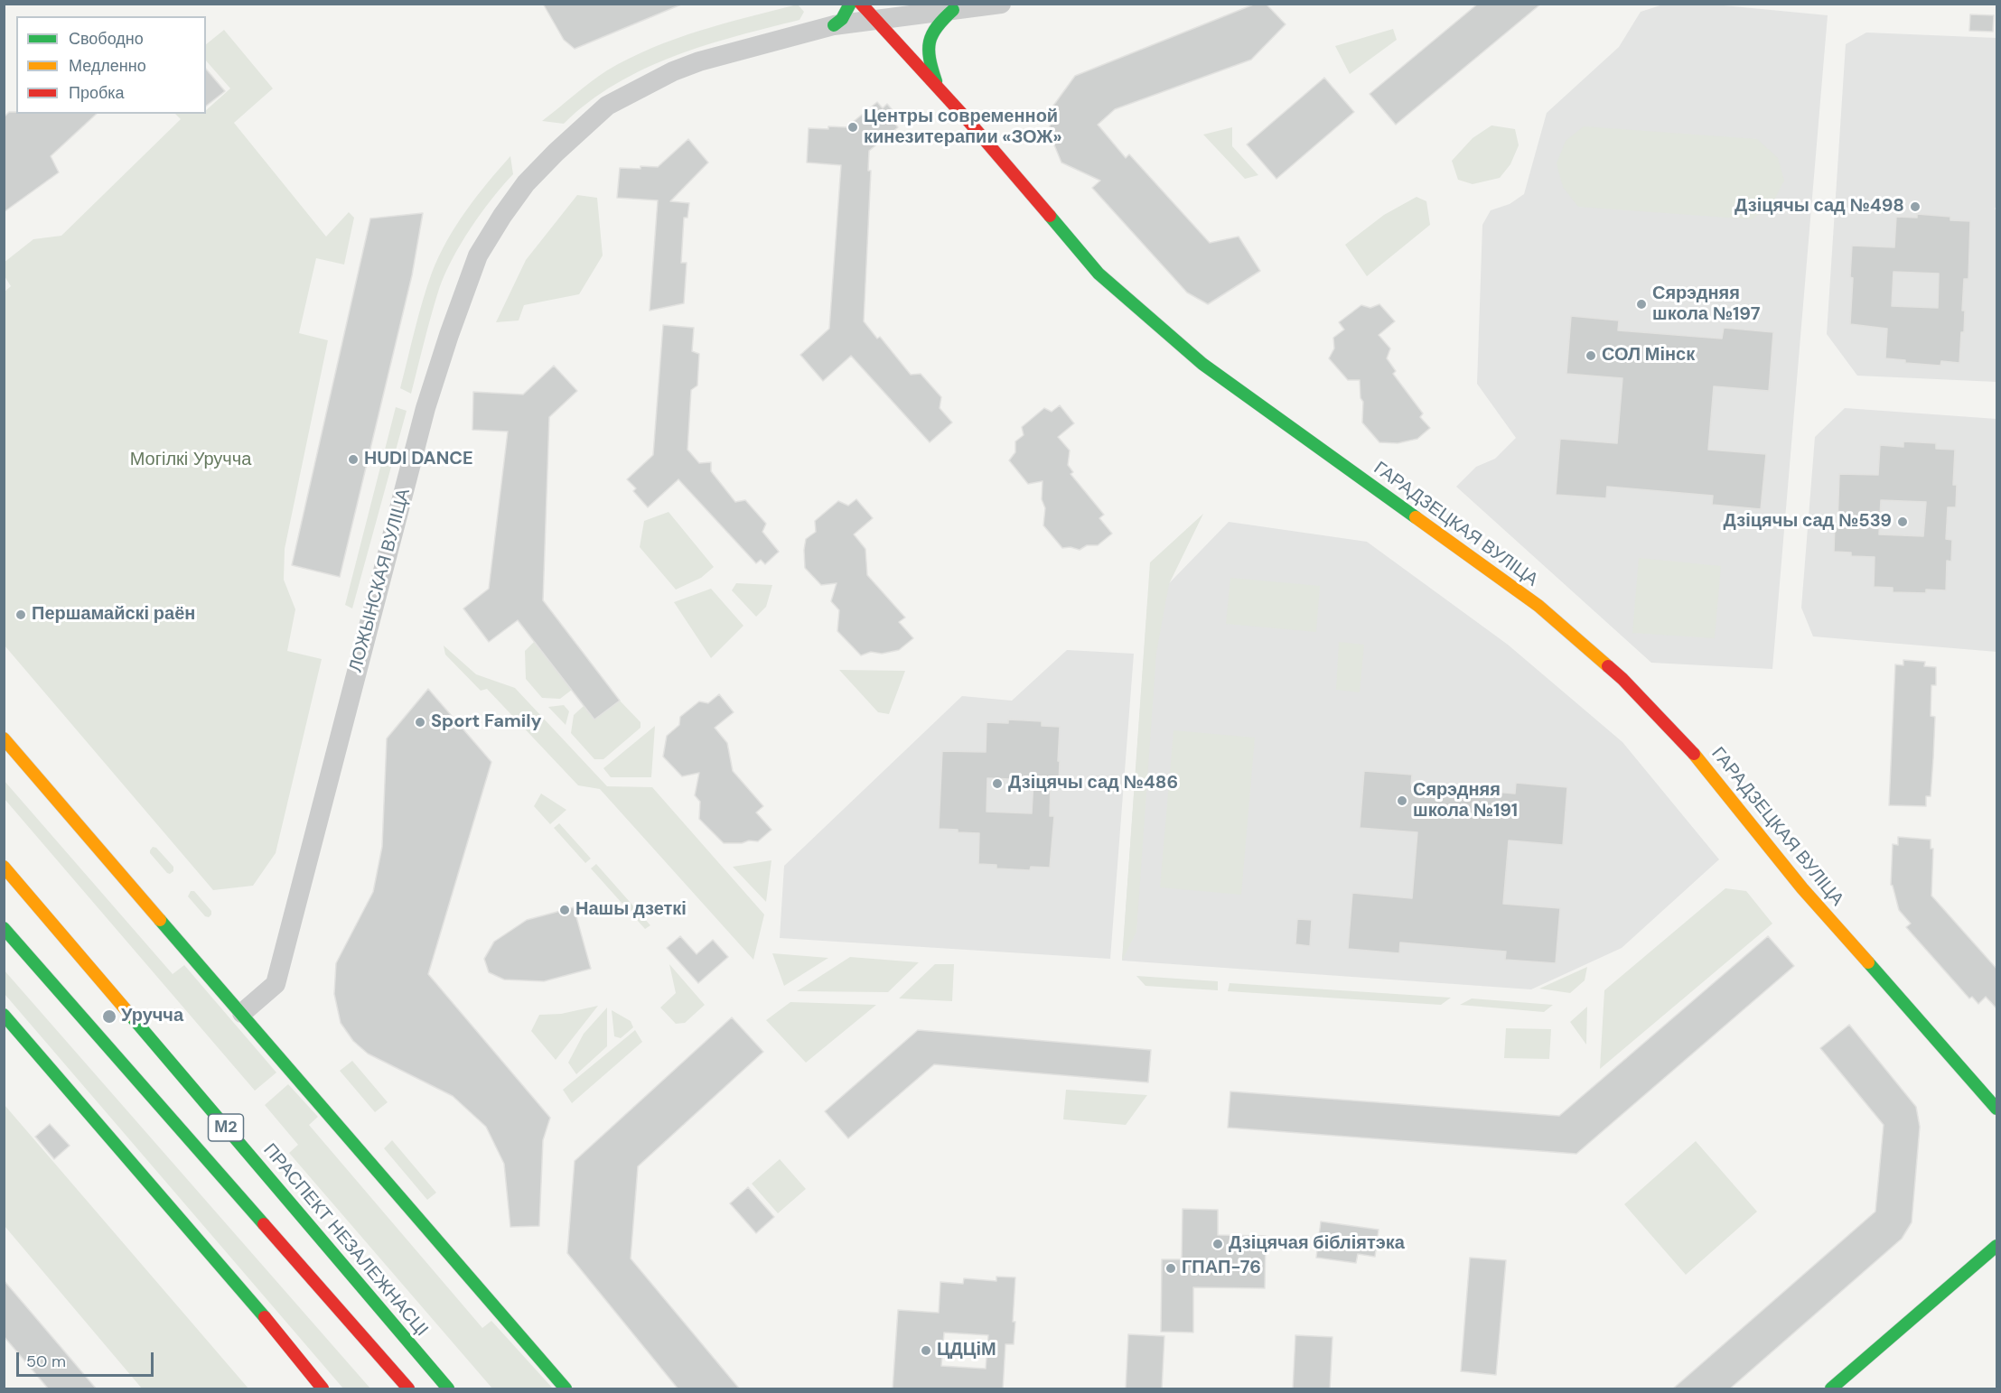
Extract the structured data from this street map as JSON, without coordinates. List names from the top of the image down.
{
  "streets": {
    "main road": ["ГАРАДЗЕЦКАЯ ВУЛІЦА", "М2", "ПРАСПЕКТ НЕЗАЛЕЖНАСЦІ"],
    "street": ["ЛОЖЫНСКАЯ ВУЛІЦА"]
  },
  "crossings": [
    ["ГАРАДЗЕЦКАЯ ВУЛІЦА", "ЛОЖЫНСКАЯ ВУЛІЦА"]
  ],
  "parks": ["Могілкі Уручча"],
  "places": [
    "Центры современной кинезитерапии «ЗОЖ»",
    "Дзіцячы сад №498",
    "Сярэдняя школа №197",
    "СОЛ Мінск",
    "HUDI DANCE",
    "Дзіцячы сад №539",
    "Першамайскі раён",
    "Sport Family",
    "Дзіцячы сад №486",
    "Сярэдняя школа №191",
    "Нашы дзеткі",
    "Уручча",
    "Дзіцячая бібліятэка",
    "ГПАП-76",
    "ЦДЦіМ"
  ],
  "legend": ["Свободно", "Медленно", "Пробка"],
  "scale_bar": "50 m"
}
